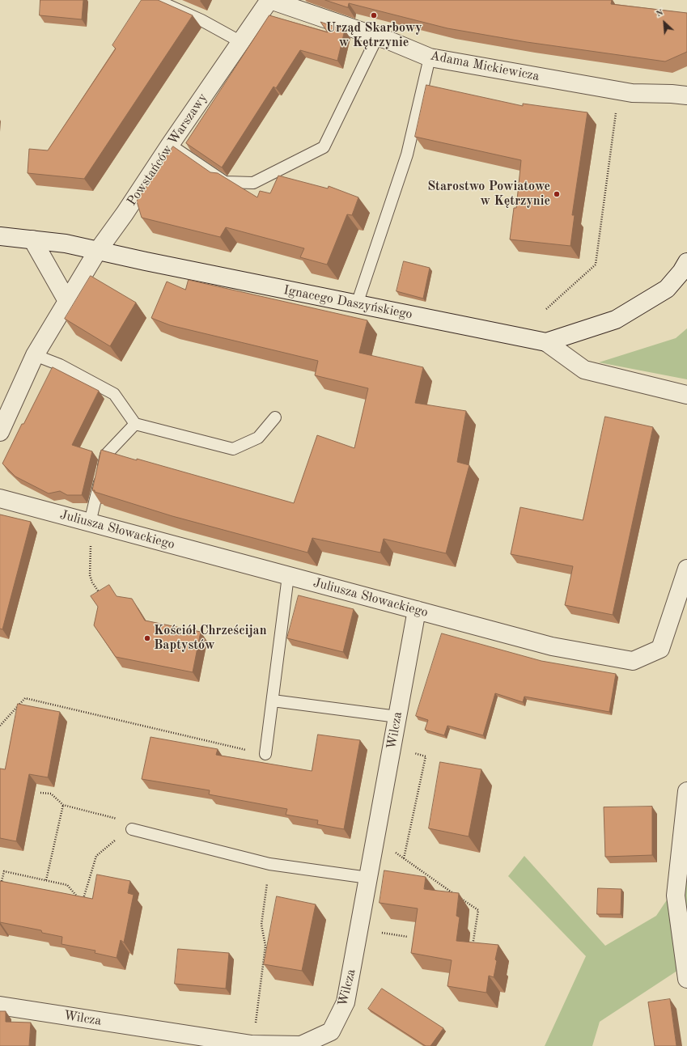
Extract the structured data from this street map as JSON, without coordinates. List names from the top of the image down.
{
  "streets": {
    "street": [
      "Adama Mickiewicza",
      "Powstańców Warszawy",
      "Ignacego Daszyńskiego",
      "Juliusza Słowackiego",
      "Wilcza"
    ]
  },
  "crossings": [
    ["Adama Mickiewicza", "Powstańców Warszawy"],
    ["Powstańców Warszawy", "Ignacego Daszyńskiego"],
    ["Juliusza Słowackiego", "Wilcza"]
  ],
  "places": ["Urząd Skarbowy w Kętrzynie", "Starostwo Powiatowe w Kętrzynie", "Kościół Chrześcijan Baptystów"],
  "north": "top left"
}
